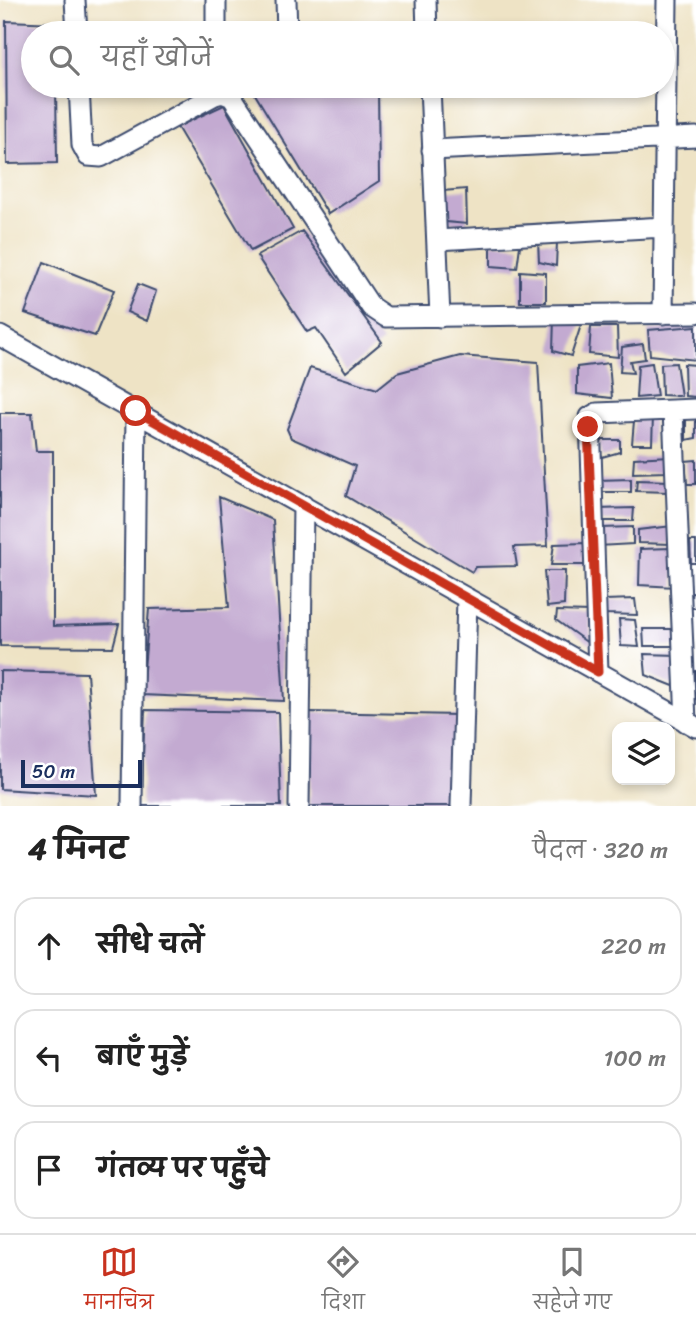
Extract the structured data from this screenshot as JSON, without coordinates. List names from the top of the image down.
{
  "scale_bar": "50 m",
  "page": {
    "search": "यहाँ खोजें",
    "scale": "50 m",
    "heading": ["4 मिनट", "पैदल · 320 m"],
    "list": [
      ["सीधे चलें", "220 m"],
      ["बाएँ मुड़ें", "100 m"],
      "गंतव्य पर पहुँचे"
    ],
    "nav": ["मानचित्र", "दिशा", "सहेजे गए"]
  }
}
